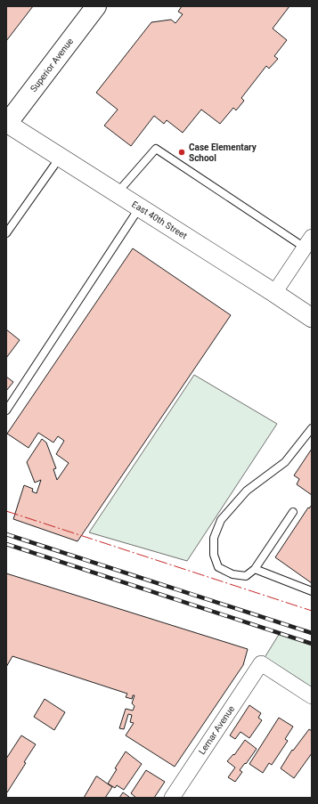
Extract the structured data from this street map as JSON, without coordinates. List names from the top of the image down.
{
  "streets": {
    "main road": ["Superior Avenue"],
    "street": ["East 40th Street", "Lemar Avenue"]
  },
  "crossings": [
    ["Superior Avenue", "East 40th Street"]
  ],
  "places": ["Case Elementary School"]
}
